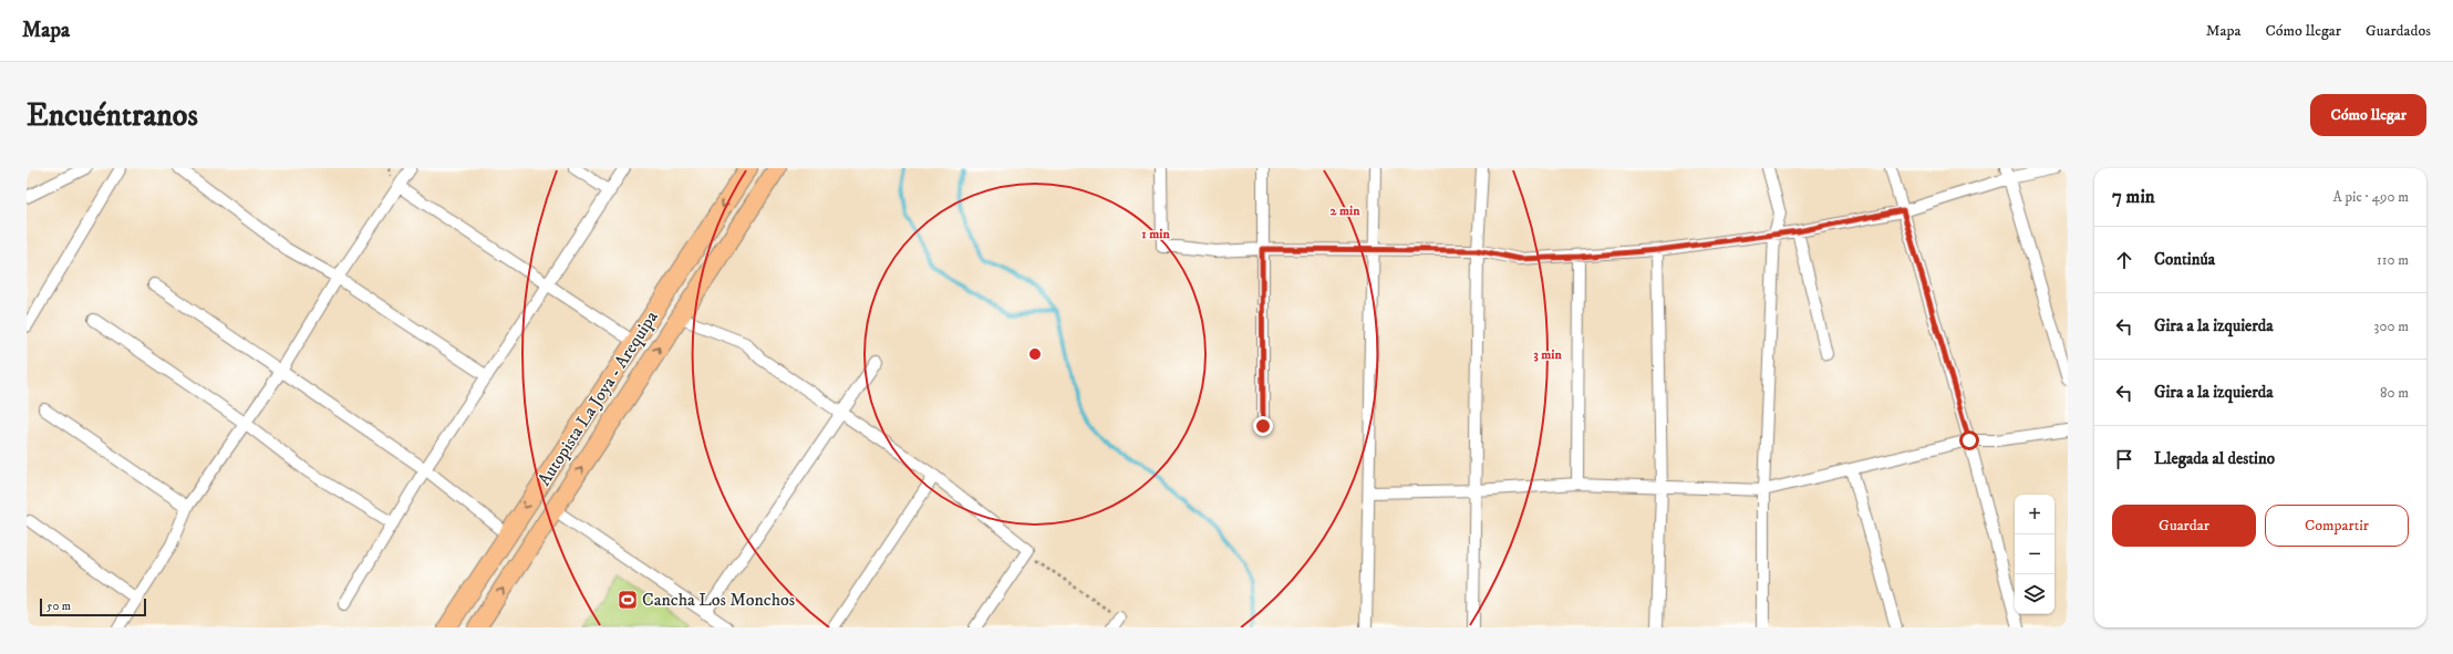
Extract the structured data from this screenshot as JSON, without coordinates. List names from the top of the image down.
{
  "streets": {
    "main road": ["Autopista La Joya - Arequipa"]
  },
  "places": {
    "sports": ["Cancha Los Monchos"]
  },
  "scale_bar": "50 m",
  "page": {
    "header": "Mapa",
    "nav": ["Mapa", "Cómo llegar", "Guardados"],
    "buttons": [
      "Cómo llegar",
      ["Guardar", "Compartir"]
    ],
    "title": "Encuéntranos",
    "heading": ["7 min", "A pie · 490 m"],
    "list": [
      ["Continúa", "110 m"],
      ["Gira a la izquierda", "300 m"],
      ["Gira a la izquierda", "80 m"],
      "Llegada al destino"
    ],
    "map_buttons": ["+", "−"],
    "scale": "50 m"
  },
  "rings": ["2 min", "1 min", "3 min"]
}
